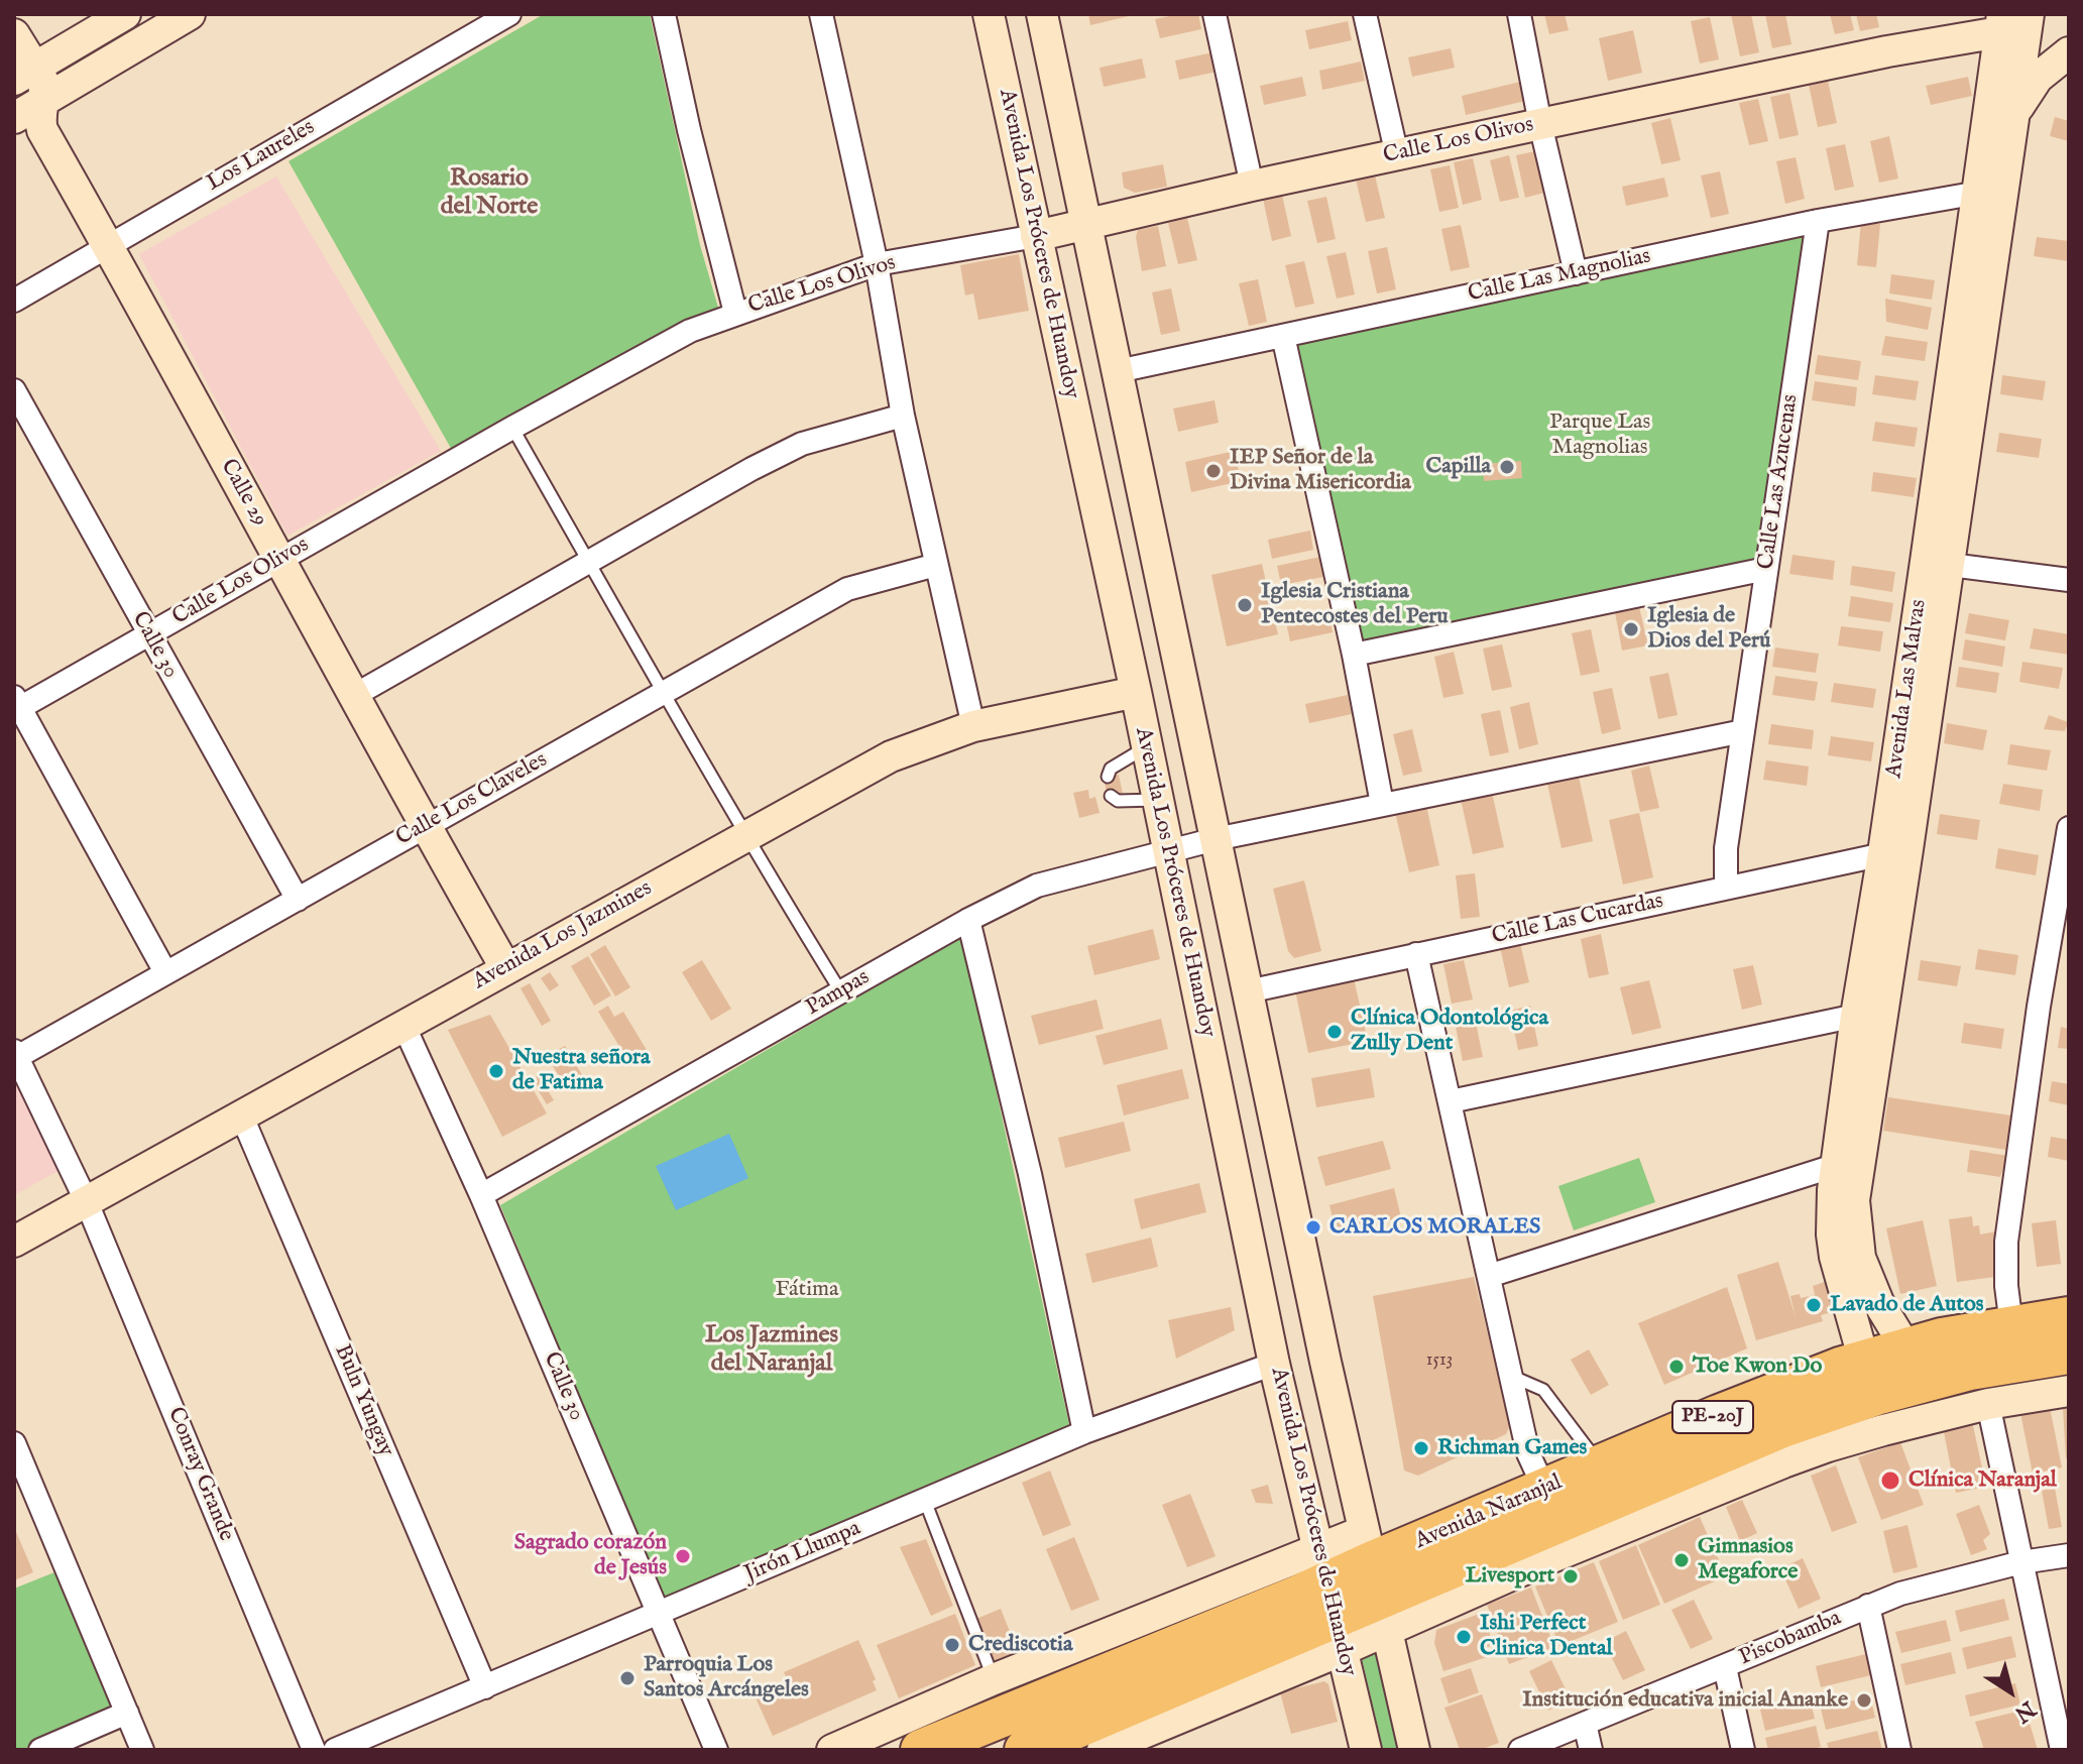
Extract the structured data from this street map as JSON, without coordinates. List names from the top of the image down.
{
  "streets": {
    "highway": ["PE-20J", "Avenida Naranjal"],
    "street": [
      "Calle Los Olivos",
      "Los Laureles",
      "Avenida Los Próceres de Huandoy",
      "Calle Las Magnolias",
      "Calle Las Azucenas",
      "Calle 29",
      "Calle 30",
      "Avenida Las Malvas",
      "Calle Los Claveles",
      "Calle Las Cucardas",
      "Avenida Los Jazmines",
      "Pampas",
      "Buln Yungay",
      "Conray Grande",
      "Jirón Llumpa",
      "Piscobamba"
    ]
  },
  "crossings": [
    ["Calle Los Olivos", "Avenida Los Próceres de Huandoy"],
    ["Calle Los Olivos", "Calle 29"],
    ["Calle Los Olivos", "Calle 30"],
    ["Calle Los Olivos", "Avenida Las Malvas"],
    ["Los Laureles", "Calle 29"],
    ["Avenida Los Próceres de Huandoy", "Avenida Los Jazmines"],
    ["Avenida Los Próceres de Huandoy", "Pampas"],
    ["Avenida Los Próceres de Huandoy", "Avenida Naranjal"],
    ["Avenida Los Próceres de Huandoy", "Jirón Llumpa"],
    ["Calle Las Magnolias", "Calle Las Azucenas"],
    ["Calle Las Magnolias", "Avenida Las Malvas"],
    ["Calle Las Azucenas", "Calle Las Cucardas"],
    ["Calle Las Azucenas", "Pampas"],
    ["Calle 29", "Calle Los Claveles"],
    ["Calle 29", "Avenida Los Jazmines"],
    ["Calle 30", "Calle Los Claveles"],
    ["Calle 30", "Avenida Los Jazmines"],
    ["Calle 30", "Pampas"],
    ["Calle 30", "Jirón Llumpa"],
    ["Avenida Las Malvas", "Calle Las Cucardas"],
    ["Avenida Las Malvas", "Avenida Naranjal"],
    ["Calle Los Claveles", "Conray Grande"],
    ["Avenida Los Jazmines", "Buln Yungay"],
    ["Avenida Los Jazmines", "Conray Grande"],
    ["Buln Yungay", "Jirón Llumpa"]
  ],
  "districts": ["Rosario del Norte", "Los Jazmines del Naranjal"],
  "parks": ["Parque Las Magnolias", "Fátima"],
  "places": [
    "Capilla",
    "IEP Señor de la Divina Misericordia",
    "Iglesia Cristiana Pentecostes del Peru",
    "Iglesia de Dios del Perú",
    "Clínica Odontológica Zully Dent",
    "Nuestra señora de Fatima",
    "CARLOS MORALES",
    "Lavado de Autos",
    "Toe Kwon Do",
    "Richman Games",
    "Clínica Naranjal",
    "Sagrado corazón de Jesús",
    "Gimnasios Megaforce",
    "Livesport",
    "Ishi Perfect Clinica Dental",
    "Crediscotia",
    "Parroquia Los Santos Arcángeles",
    "Institución educativa inicial Ananke"
  ],
  "house_numbers": ["1513"],
  "north": "bottom right"
}
